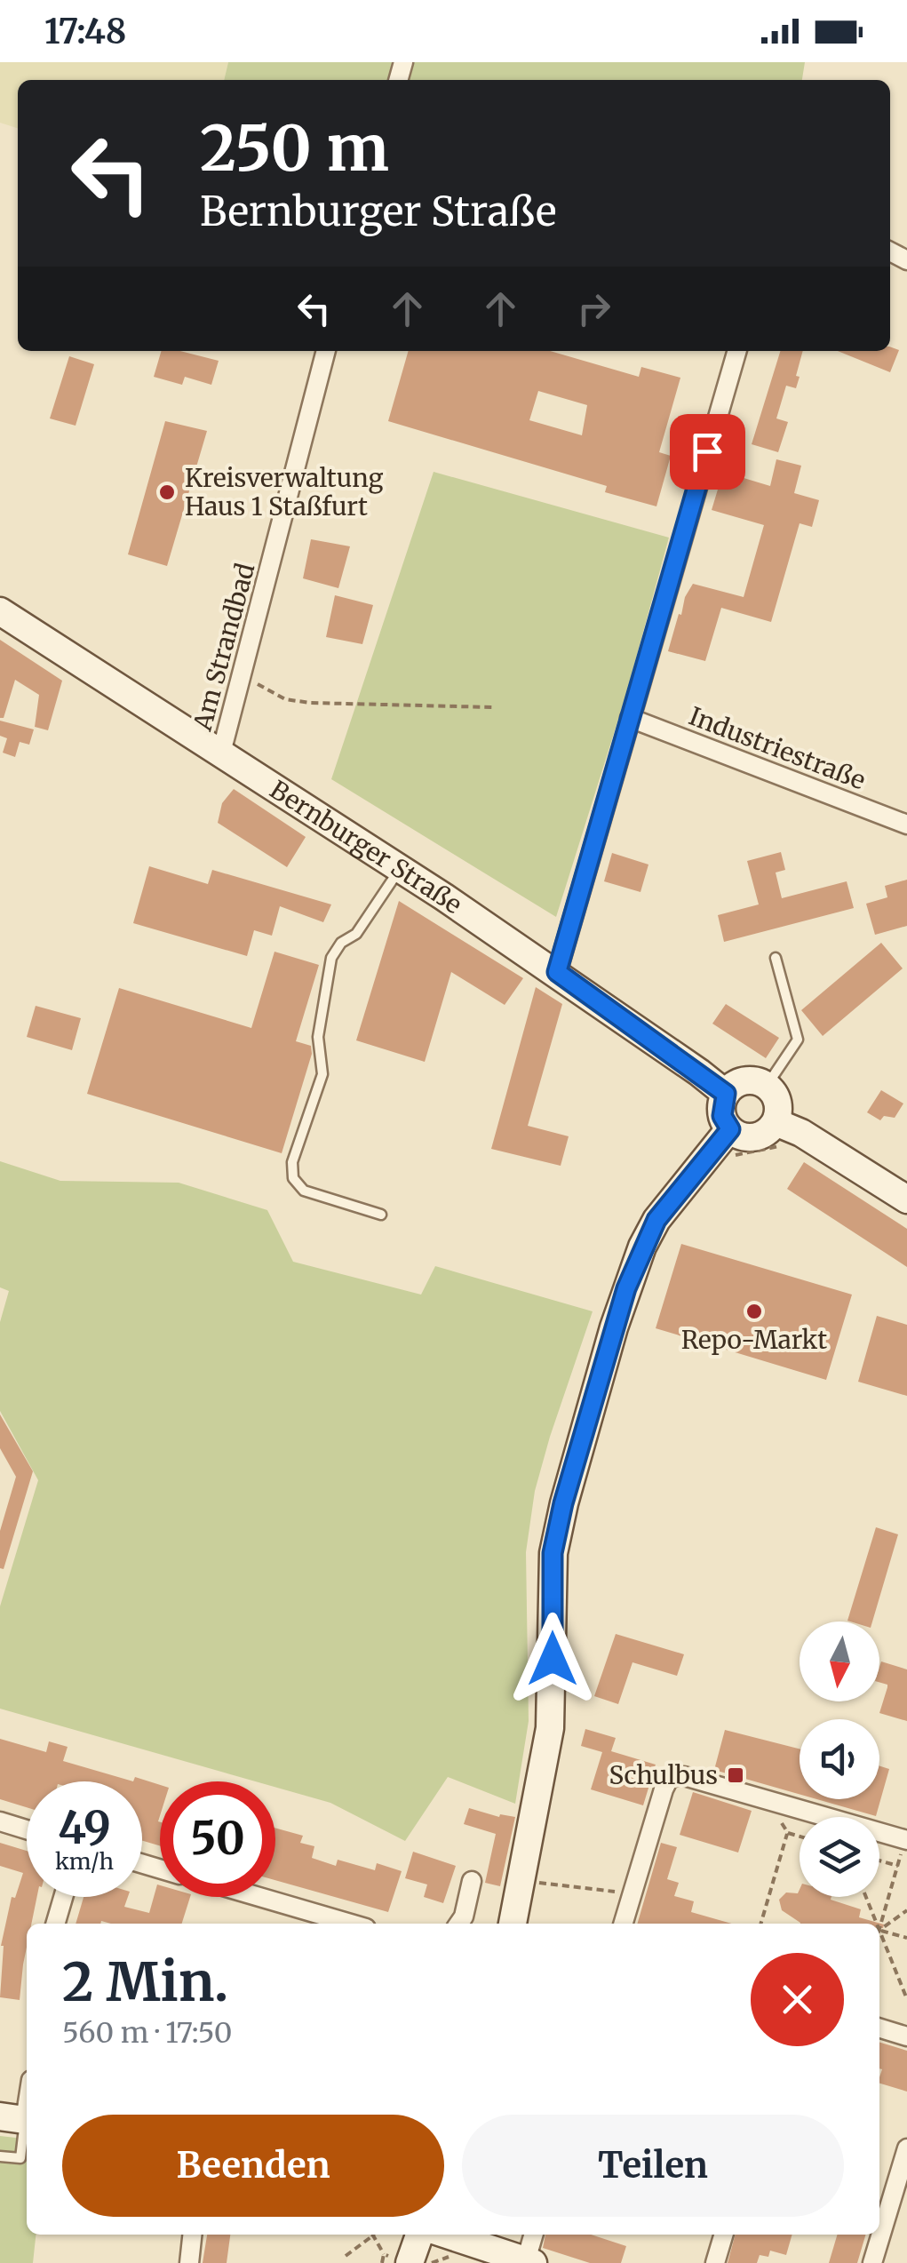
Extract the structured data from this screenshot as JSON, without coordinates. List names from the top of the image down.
{
  "streets": {
    "main road": ["Bernburger Straße"],
    "street": ["Am Strandbad", "Industriestraße"]
  },
  "crossings": [
    ["Am Strandbad", "Bernburger Straße"]
  ],
  "places": {
    "other": ["Kreisverwaltung Haus 1 Staßfurt", "Repo-Markt"],
    "transit": ["Schulbus"]
  },
  "north": "bottom",
  "page": {
    "status": "17:48",
    "turn": ["250 m", "Bernburger Straße"],
    "speed": "49 km/h",
    "limit": "50",
    "heading": ["2 Min.", "560 m · 17:50"],
    "buttons": ["Beenden", "Teilen"]
  }
}
